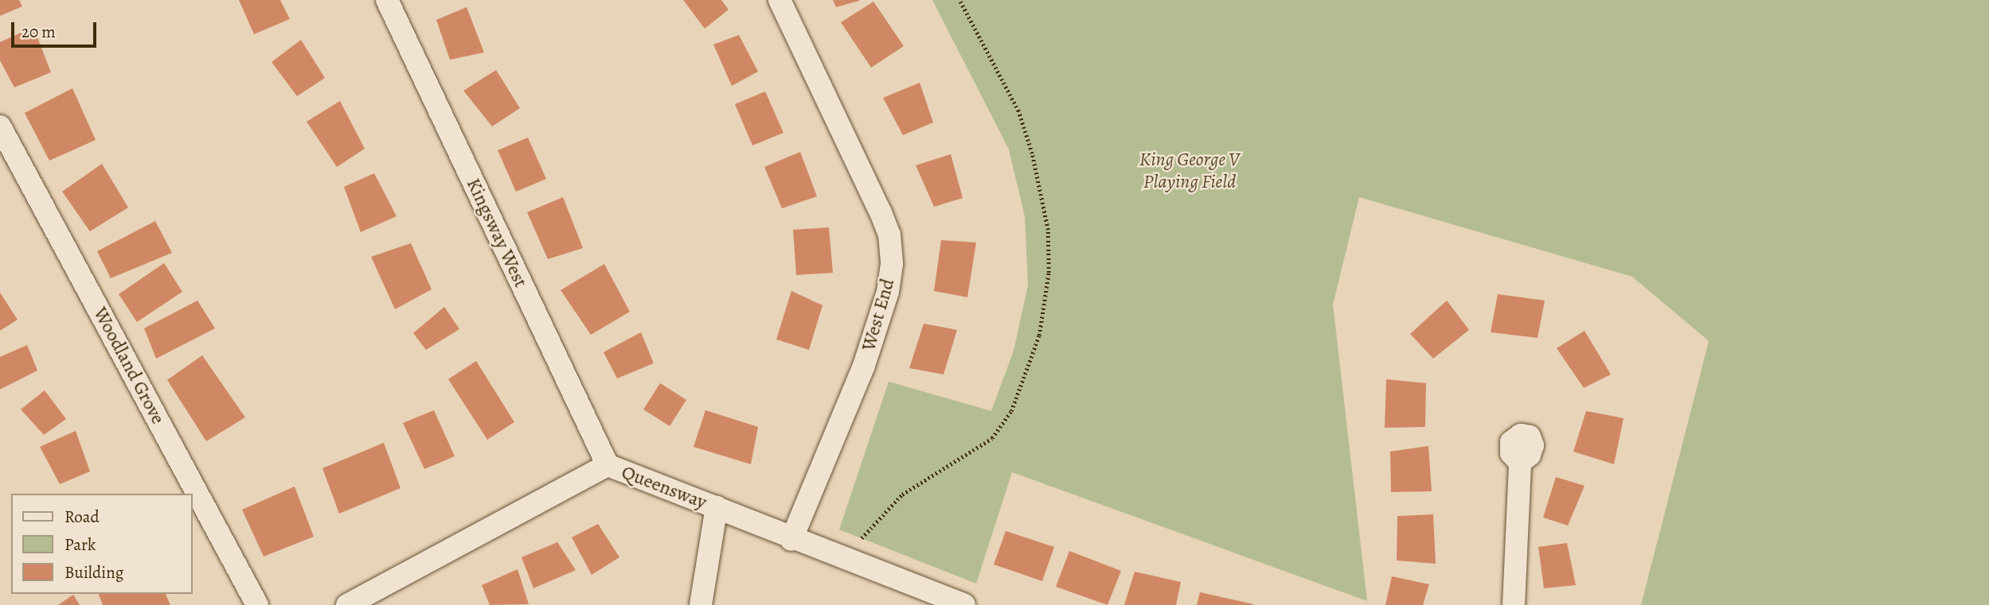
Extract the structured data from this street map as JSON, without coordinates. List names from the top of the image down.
{
  "streets": {
    "street": [
      "Kingsway West",
      "West End",
      "Woodland Grove",
      "Queensway"
    ]
  },
  "crossings": [
    ["Kingsway West", "Queensway"],
    ["West End", "Queensway"]
  ],
  "parks": ["King George V Playing Field"],
  "legend": ["Road", "Park", "Building"],
  "scale_bar": "20 m"
}
